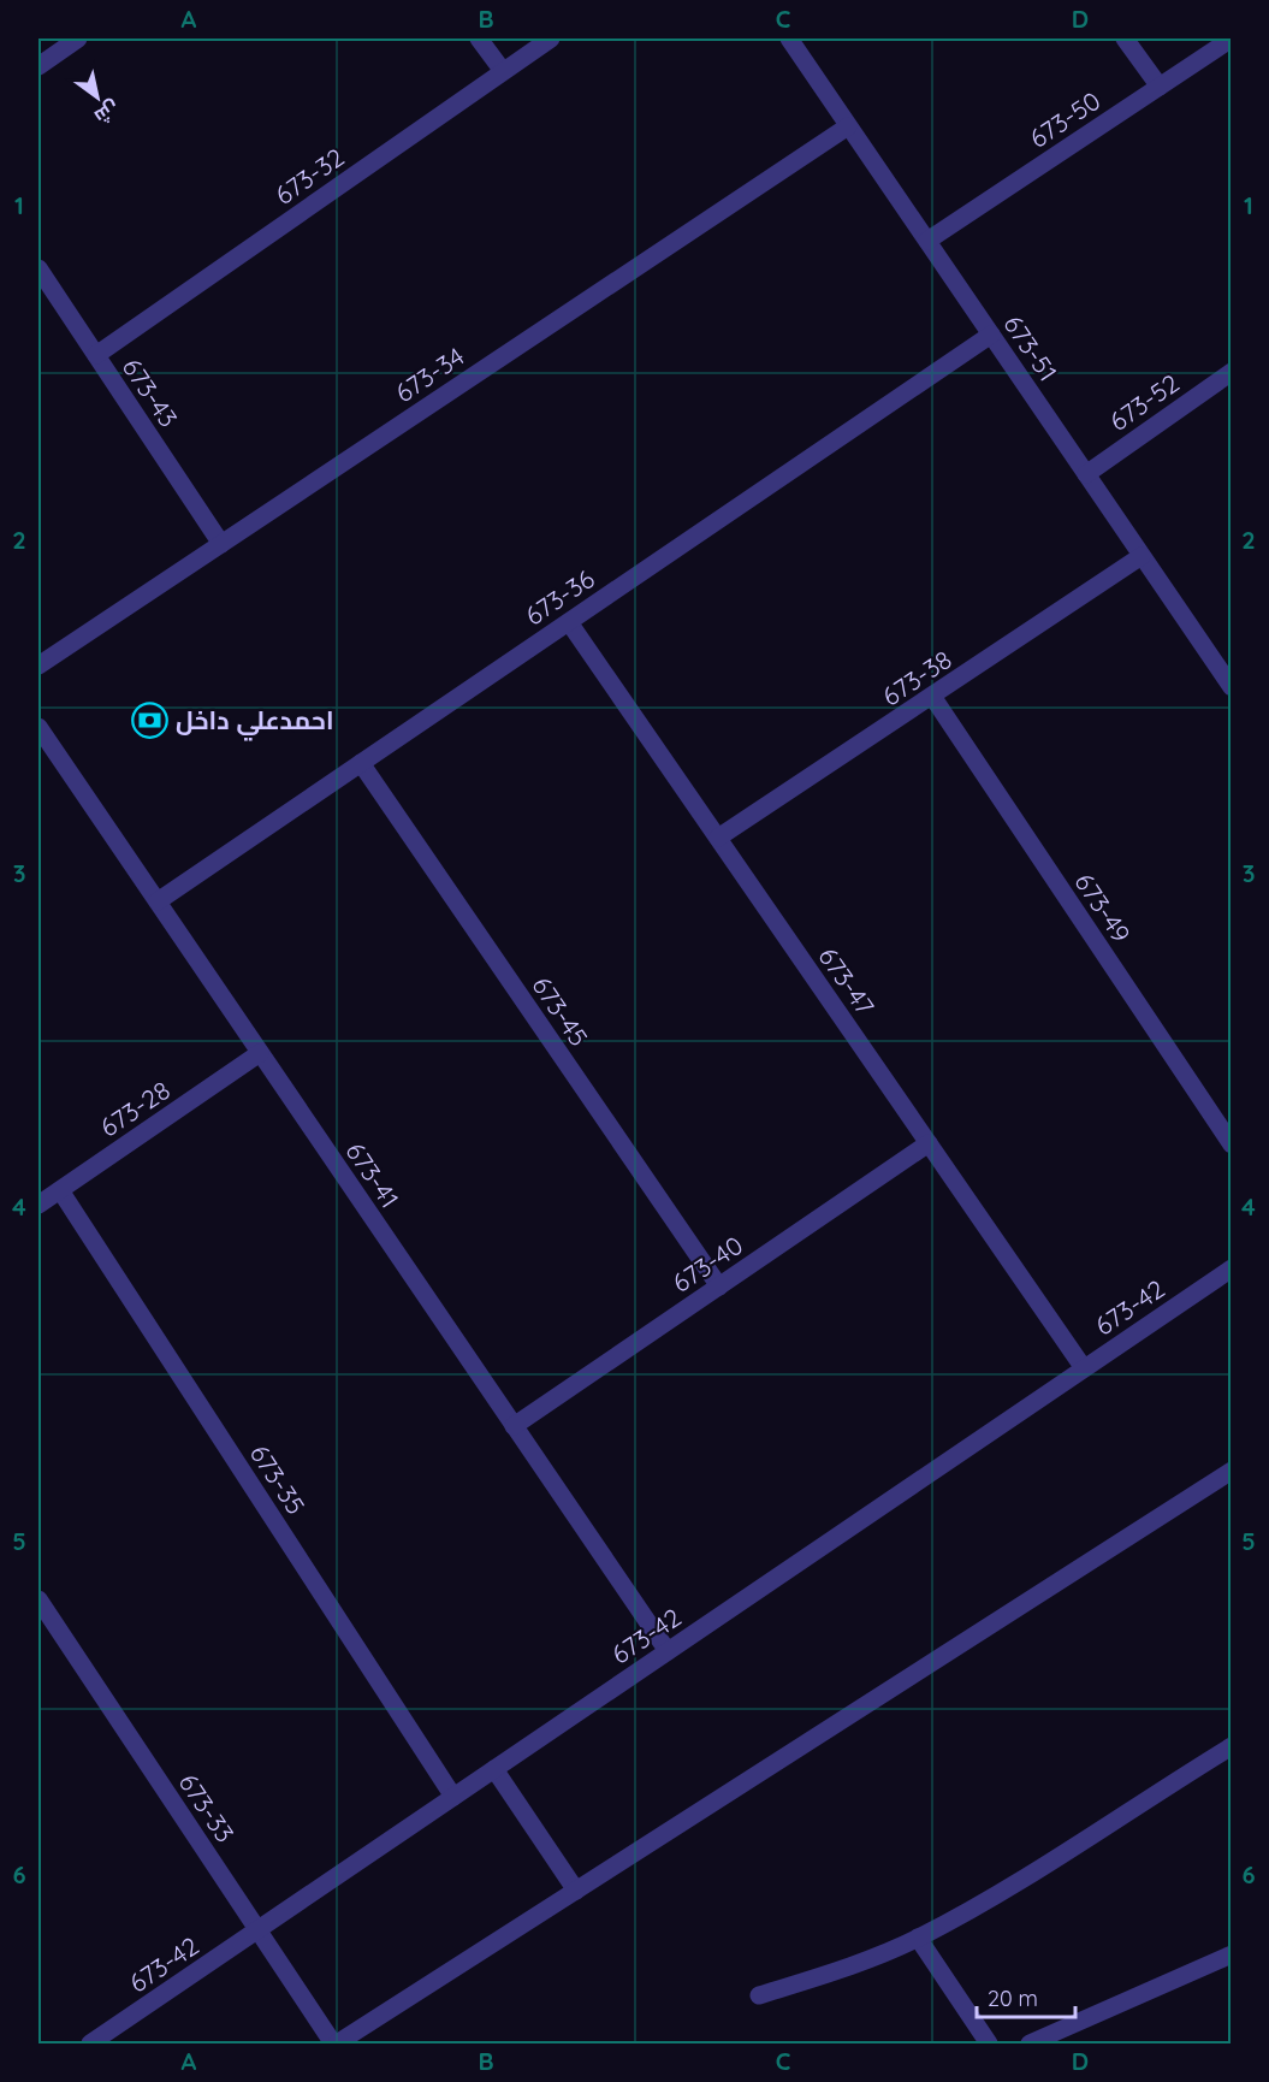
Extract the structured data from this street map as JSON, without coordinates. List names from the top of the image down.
{
  "streets": {
    "street": [
      "673-50",
      "673-32",
      "673-51",
      "673-34",
      "673-43",
      "673-52",
      "673-36",
      "673-38",
      "673-49",
      "673-47",
      "673-45",
      "673-28",
      "673-41",
      "673-40",
      "673-42",
      "673-35",
      "673-33"
    ]
  },
  "crossings": [
    ["673-50", "673-51"],
    ["673-32", "673-43"],
    ["673-51", "673-34"],
    ["673-51", "673-52"],
    ["673-51", "673-36"],
    ["673-51", "673-38"],
    ["673-34", "673-43"],
    ["673-36", "673-47"],
    ["673-36", "673-45"],
    ["673-36", "673-41"],
    ["673-38", "673-49"],
    ["673-38", "673-47"],
    ["673-47", "673-40"],
    ["673-47", "673-42"],
    ["673-45", "673-40"],
    ["673-28", "673-41"],
    ["673-28", "673-35"],
    ["673-41", "673-40"],
    ["673-41", "673-42"],
    ["673-42", "673-35"],
    ["673-42", "673-33"]
  ],
  "places": {
    "bank": ["احمدعلي داخل"]
  },
  "scale_bar": "20 m",
  "north": "bottom right",
  "grid": {
    "columns": [
      "A",
      "B",
      "C",
      "D"
    ],
    "rows": [
      "1",
      "2",
      "3",
      "4",
      "5",
      "6"
    ]
  }
}
